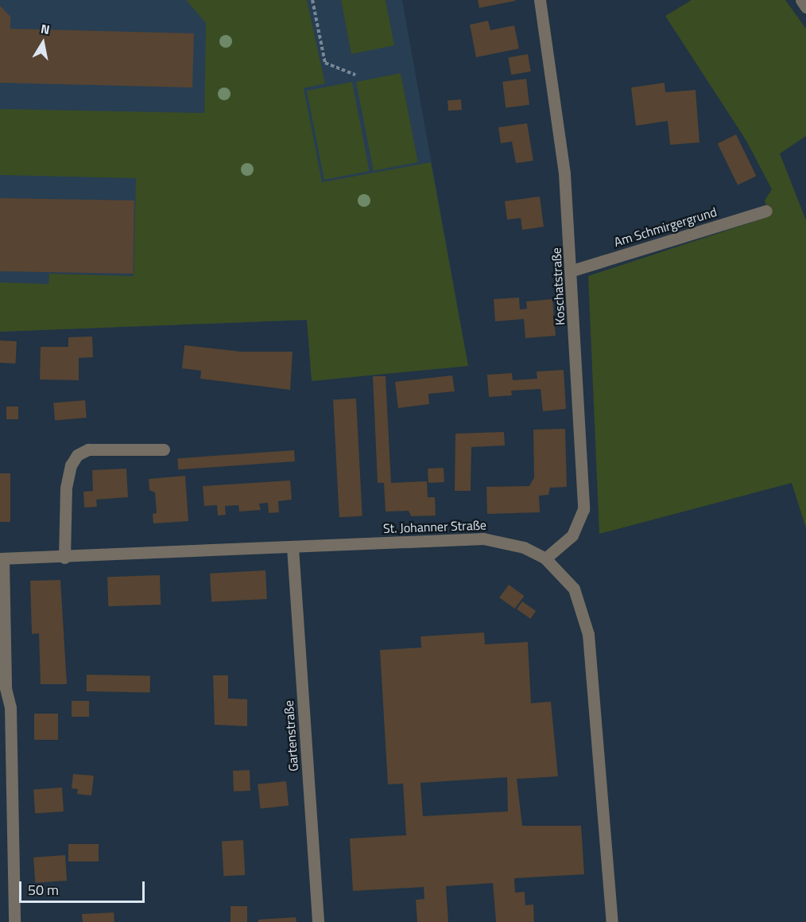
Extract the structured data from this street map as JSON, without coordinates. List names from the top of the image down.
{
  "streets": {
    "street": [
      "Am Schmirgergrund",
      "Koschatstraße",
      "St. Johanner Straße",
      "Gartenstraße"
    ]
  },
  "crossings": [
    ["Am Schmirgergrund", "Koschatstraße"],
    ["Koschatstraße", "St. Johanner Straße"],
    ["St. Johanner Straße", "Gartenstraße"]
  ],
  "scale_bar": "50 m",
  "north": "top"
}
